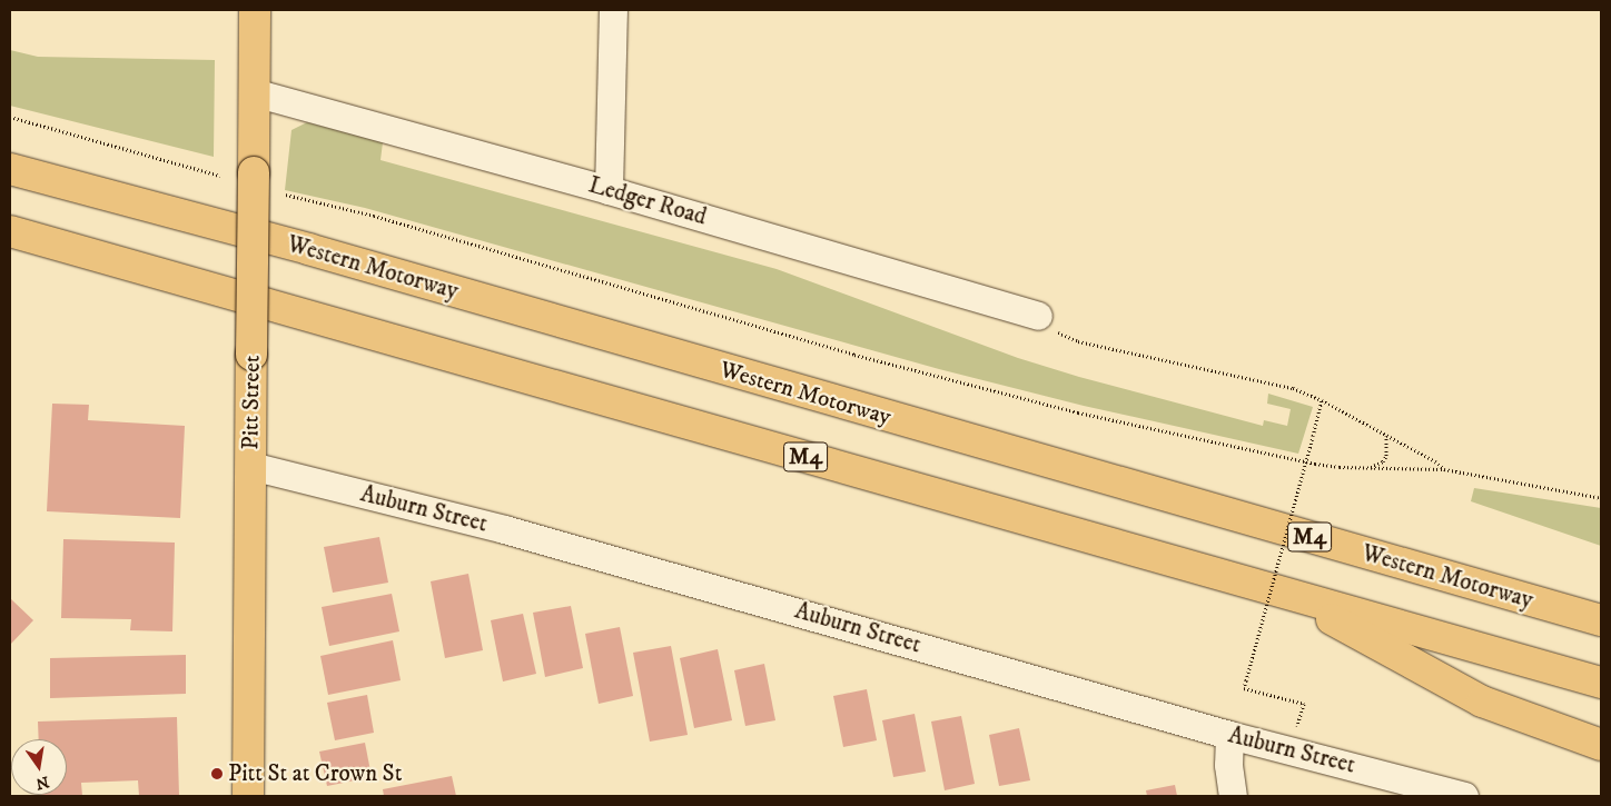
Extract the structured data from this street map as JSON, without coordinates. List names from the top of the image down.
{
  "streets": {
    "main road": ["Western Motorway", "Pitt Street", "M4"],
    "street": ["Ledger Road", "Auburn Street"]
  },
  "crossings": [
    ["Ledger Road", "Pitt Street"],
    ["Western Motorway", "M4"],
    ["Pitt Street", "Auburn Street"]
  ],
  "places": ["Pitt St at Crown St"],
  "north": "bottom"
}
